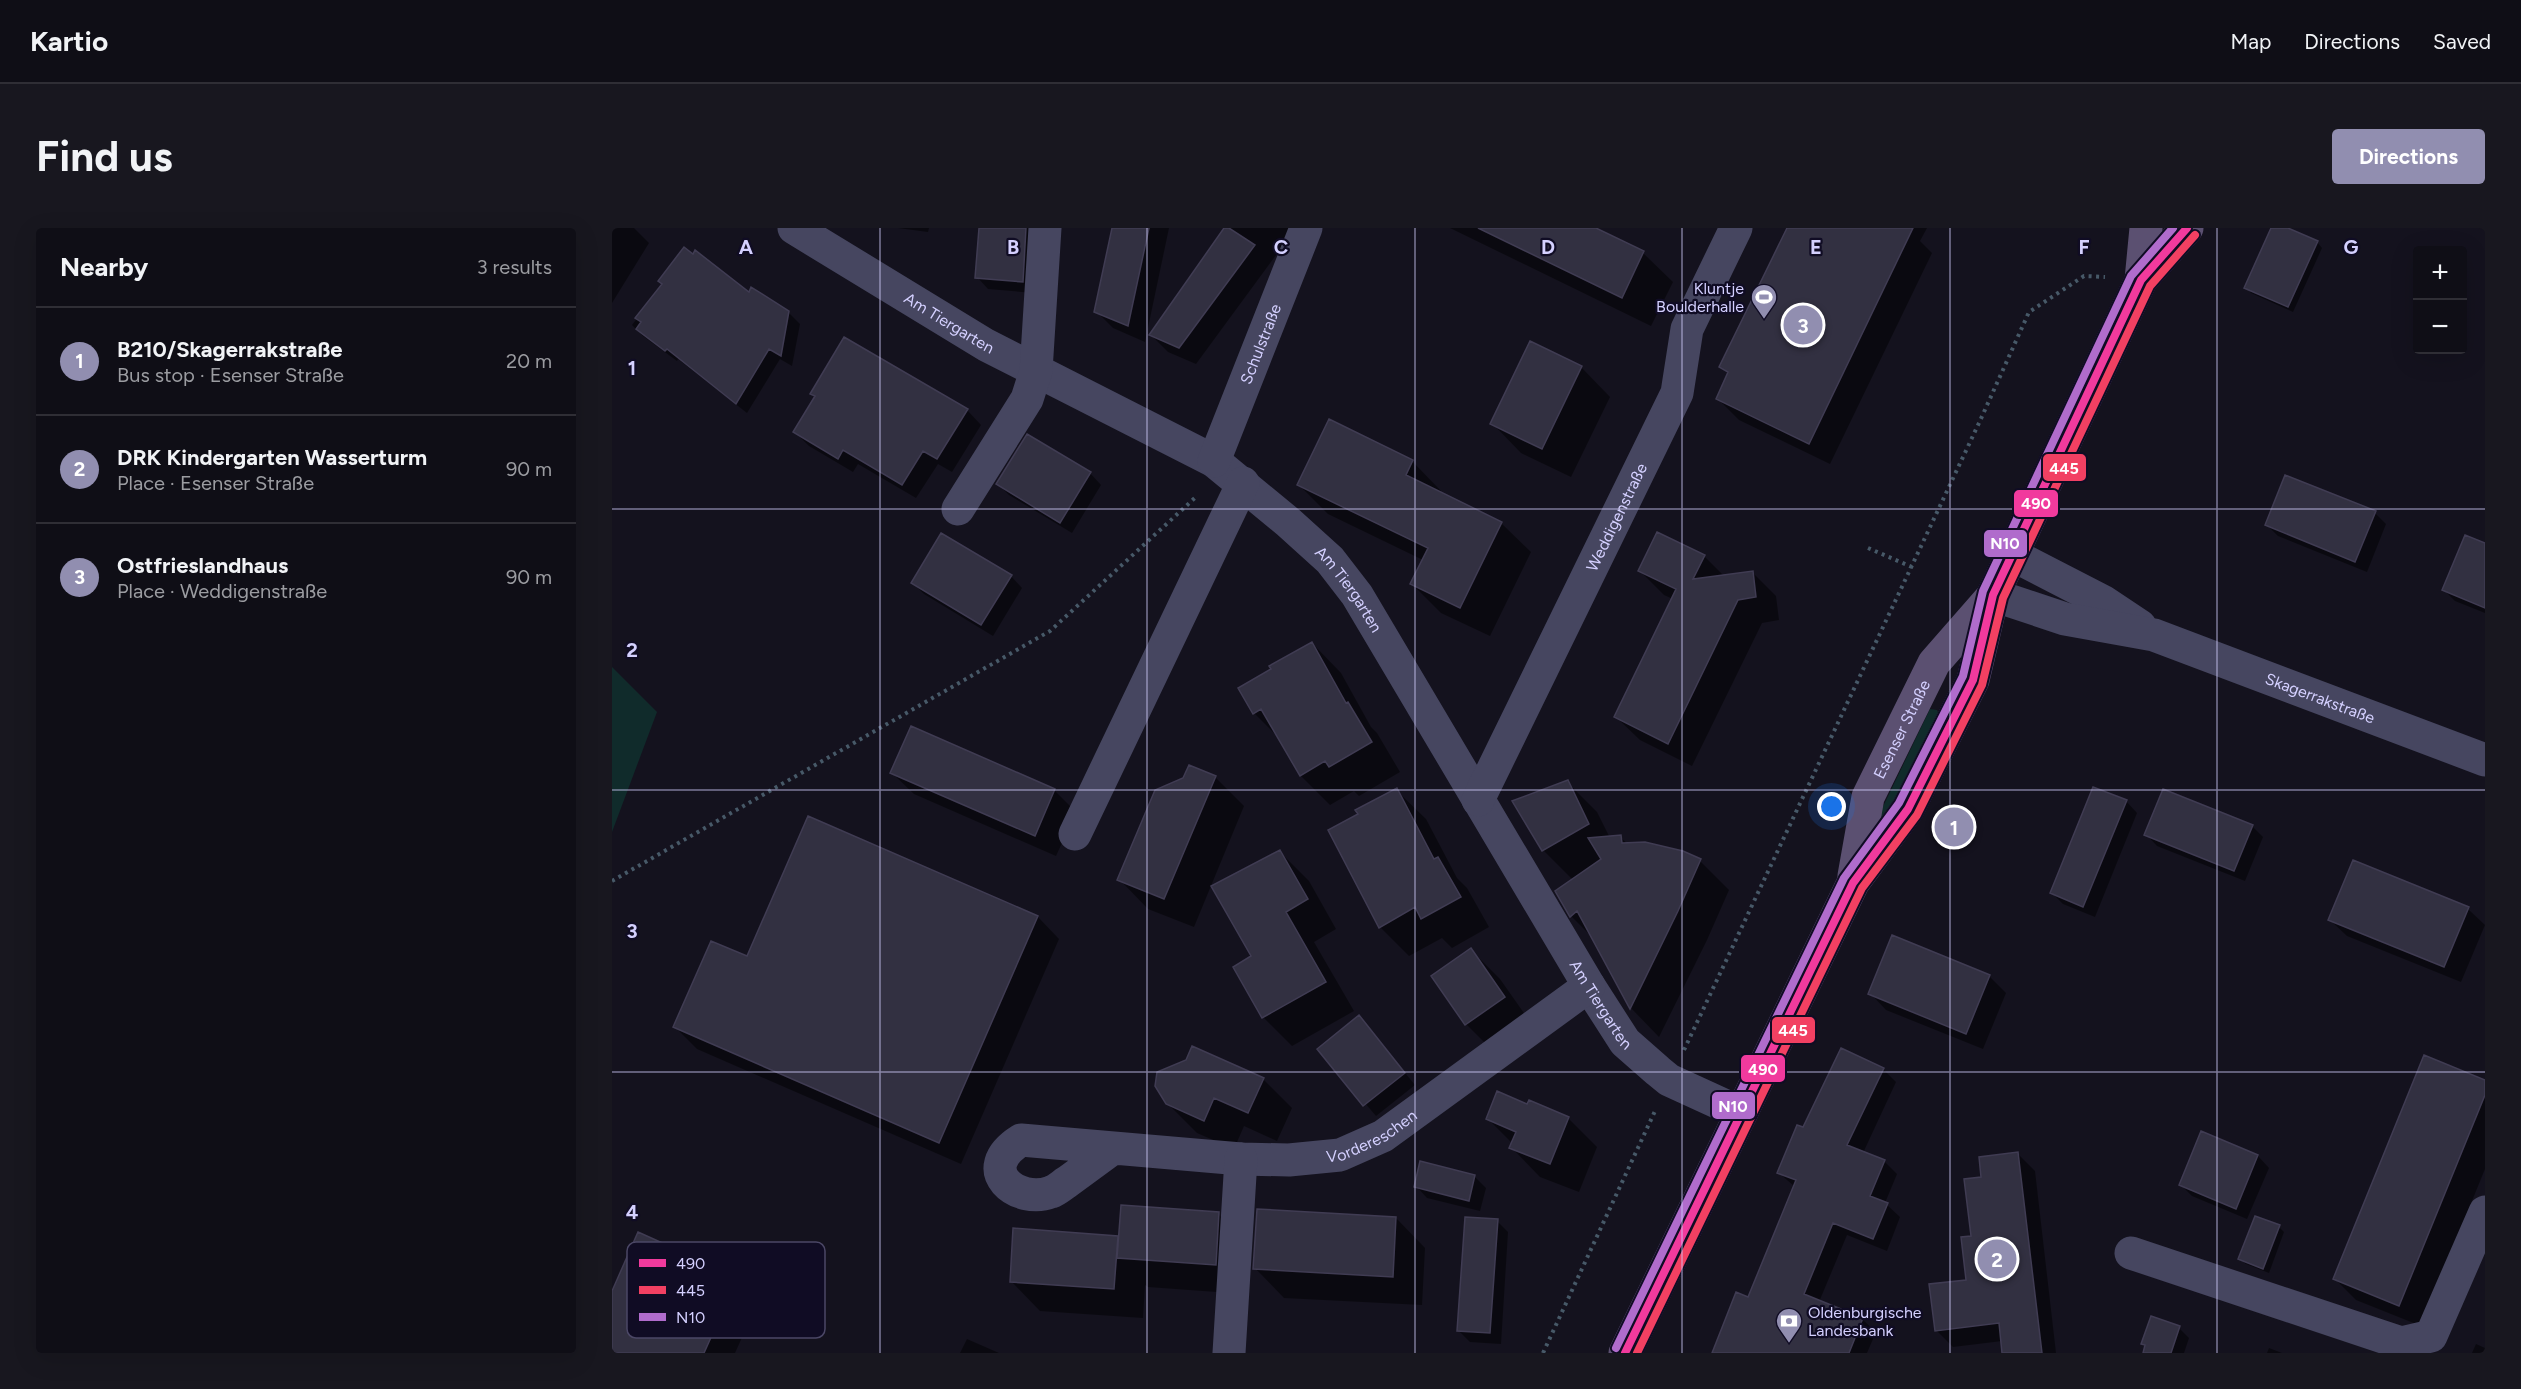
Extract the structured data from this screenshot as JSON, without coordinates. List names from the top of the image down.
{
  "streets": {
    "main road": ["Esenser Straße"],
    "street": [
      "Am Tiergarten",
      "Schulstraße",
      "Weddigenstraße",
      "Skagerrakstraße",
      "Vordereschen"
    ]
  },
  "crossings": [
    ["Am Tiergarten", "Schulstraße"],
    ["Am Tiergarten", "Weddigenstraße"],
    ["Am Tiergarten", "Esenser Straße"],
    ["Am Tiergarten", "Vordereschen"],
    ["Skagerrakstraße", "Esenser Straße"]
  ],
  "places": {
    "sports": ["Kluntje Boulderhalle"],
    "bank": ["Oldenburgische Landesbank"]
  },
  "lines": ["transit line 490", "transit line N10", "transit line 445"],
  "legend": ["490", "445", "N10"],
  "page": {
    "header": "Kartio",
    "nav": ["Map", "Directions", "Saved"],
    "buttons": "Directions",
    "title": "Find us",
    "heading": ["Nearby", "3 results"],
    "map_buttons": ["+", "−"],
    "pins": ["3", "1", "2"],
    "list": [
      {
        "mark": "1",
        "name": "B210/Skagerrakstraße",
        "note": "Bus stop · Esenser Straße",
        "value": "20 m"
      },
      {
        "mark": "2",
        "name": "DRK Kindergarten Wasserturm",
        "note": "Place · Esenser Straße",
        "value": "90 m"
      },
      {
        "mark": "3",
        "name": "Ostfrieslandhaus",
        "note": "Place · Weddigenstraße",
        "value": "90 m"
      }
    ]
  },
  "grid": {
    "columns": [
      "A",
      "B",
      "C",
      "D",
      "E",
      "F",
      "G"
    ],
    "rows": [
      "1",
      "2",
      "3",
      "4"
    ]
  }
}
